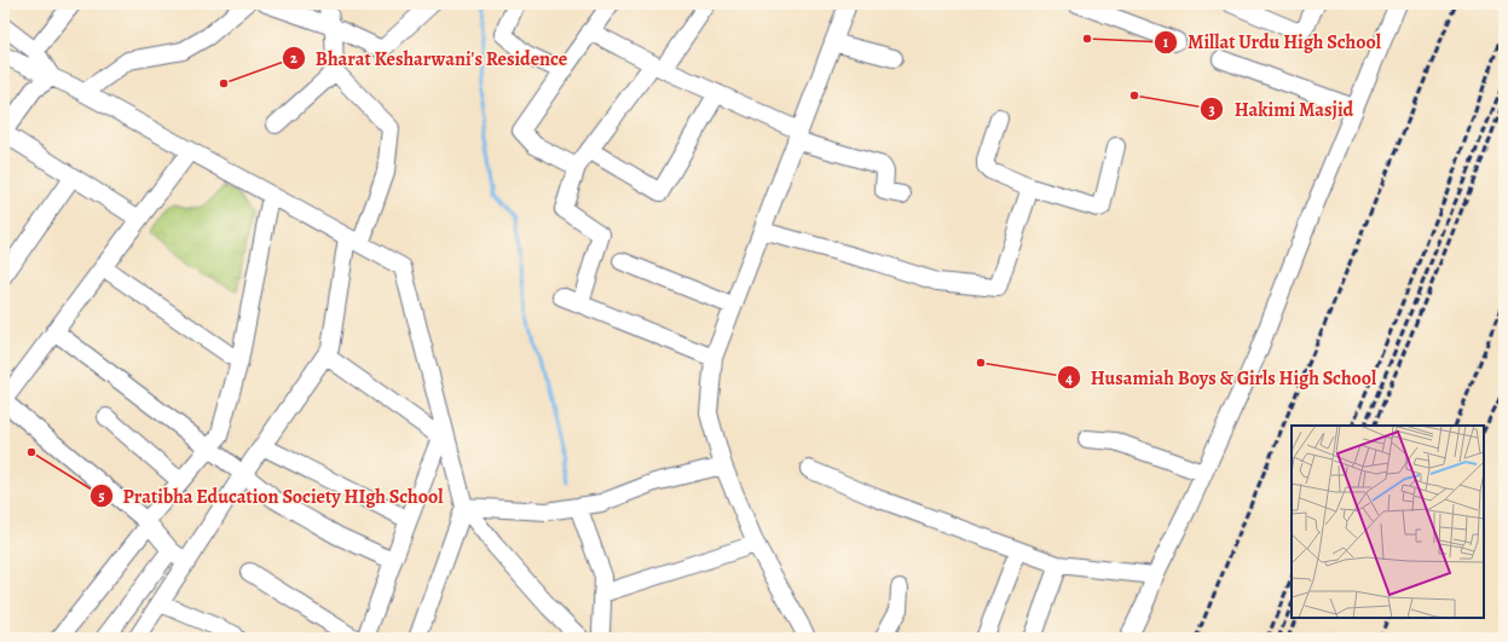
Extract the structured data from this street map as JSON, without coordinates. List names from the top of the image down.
{
  "places": [
    "Millat Urdu High School",
    "Bharat Kesharwani's Residence",
    "Hakimi Masjid",
    "Husamiah Boys & Girls High School",
    "Pratibha Education Society HIgh School"
  ]
}
